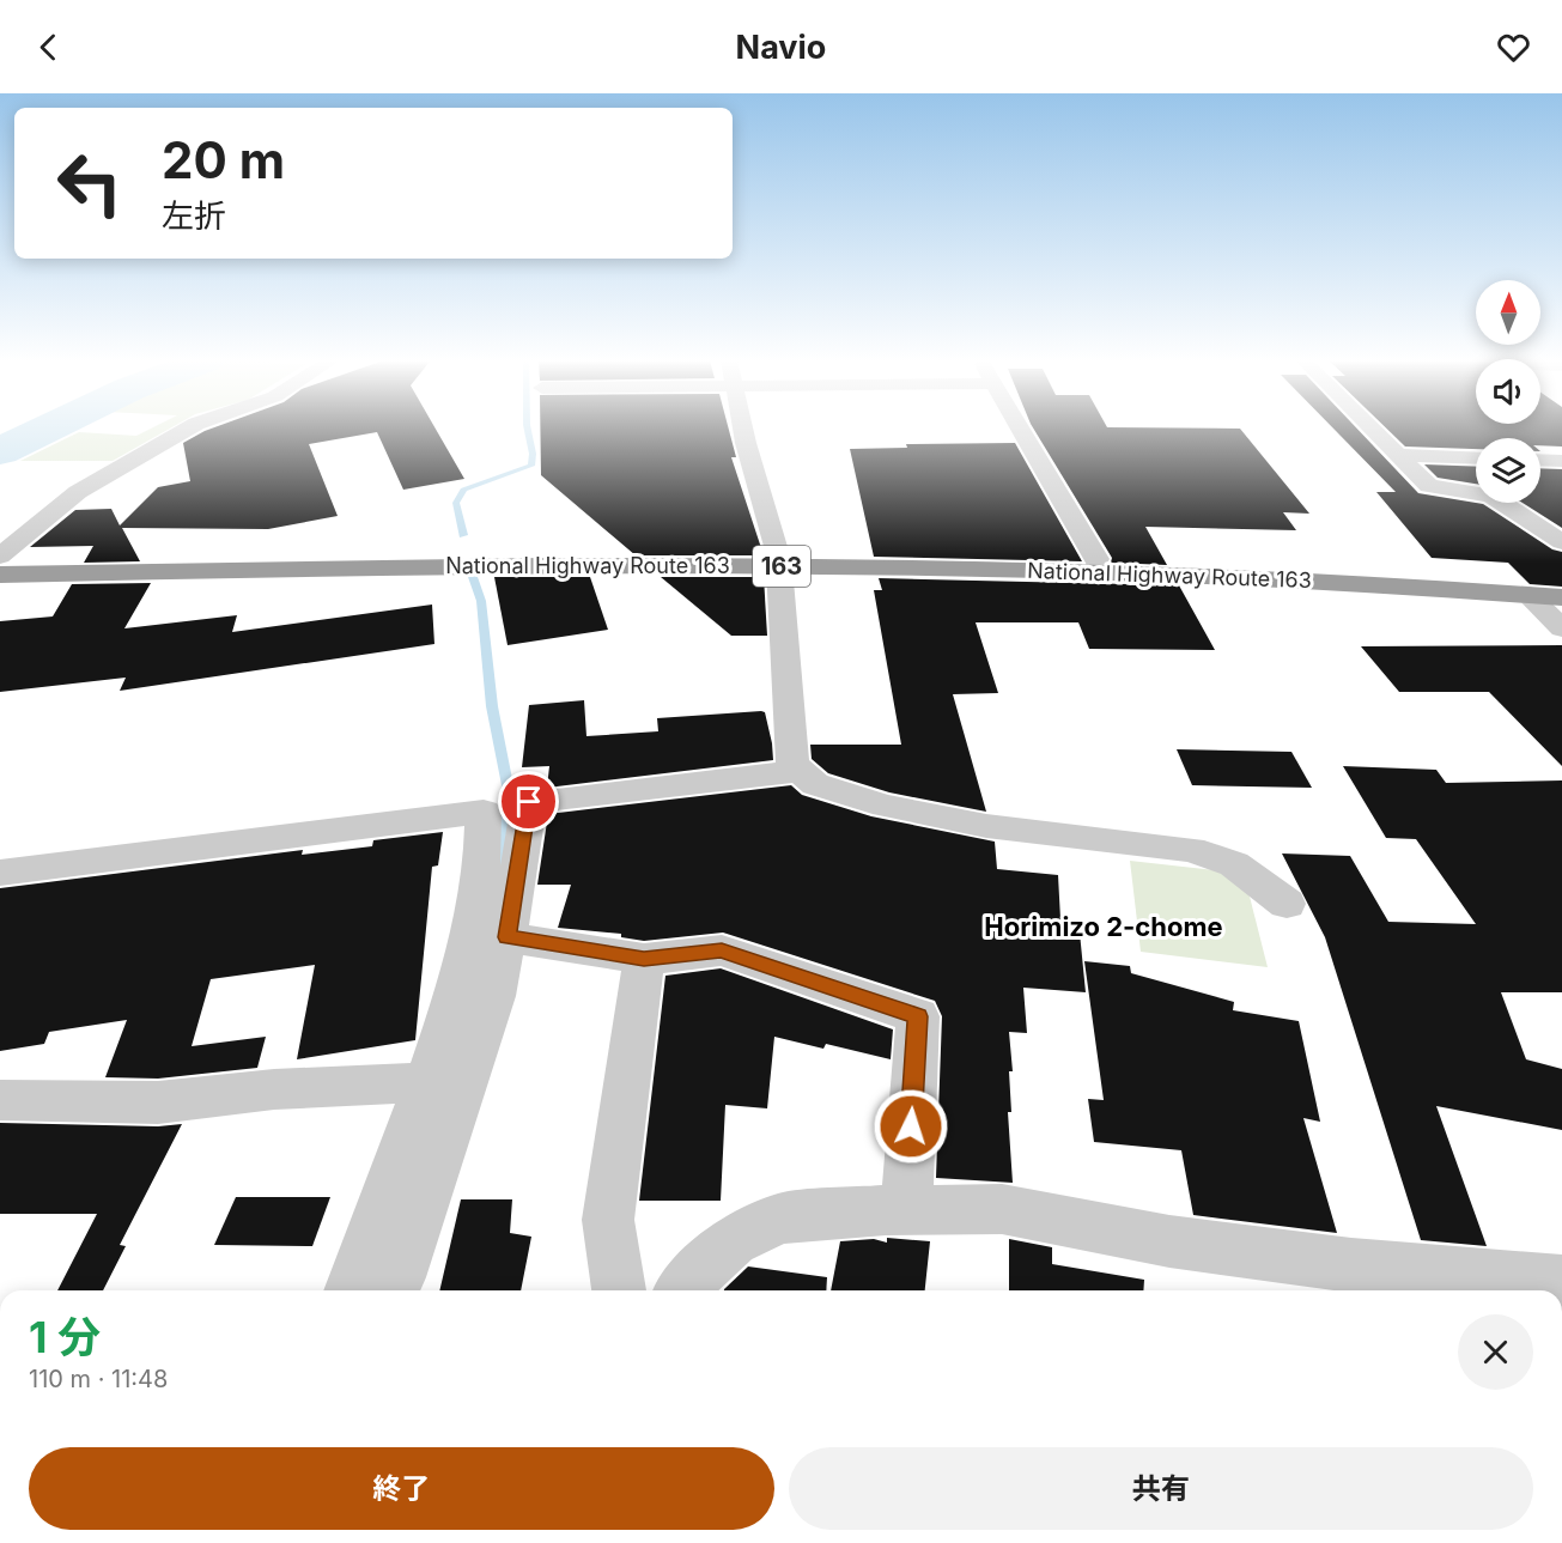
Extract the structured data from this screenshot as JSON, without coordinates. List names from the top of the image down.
{
  "streets": {
    "highway": ["National Highway Route 163", "163"]
  },
  "districts": ["Horimizo 2-chome"],
  "north": "top",
  "page": {
    "header": "Navio",
    "turn": ["20 m", "左折"],
    "heading": ["1 分", "110 m · 11:48"],
    "buttons": ["終了", "共有"]
  }
}
